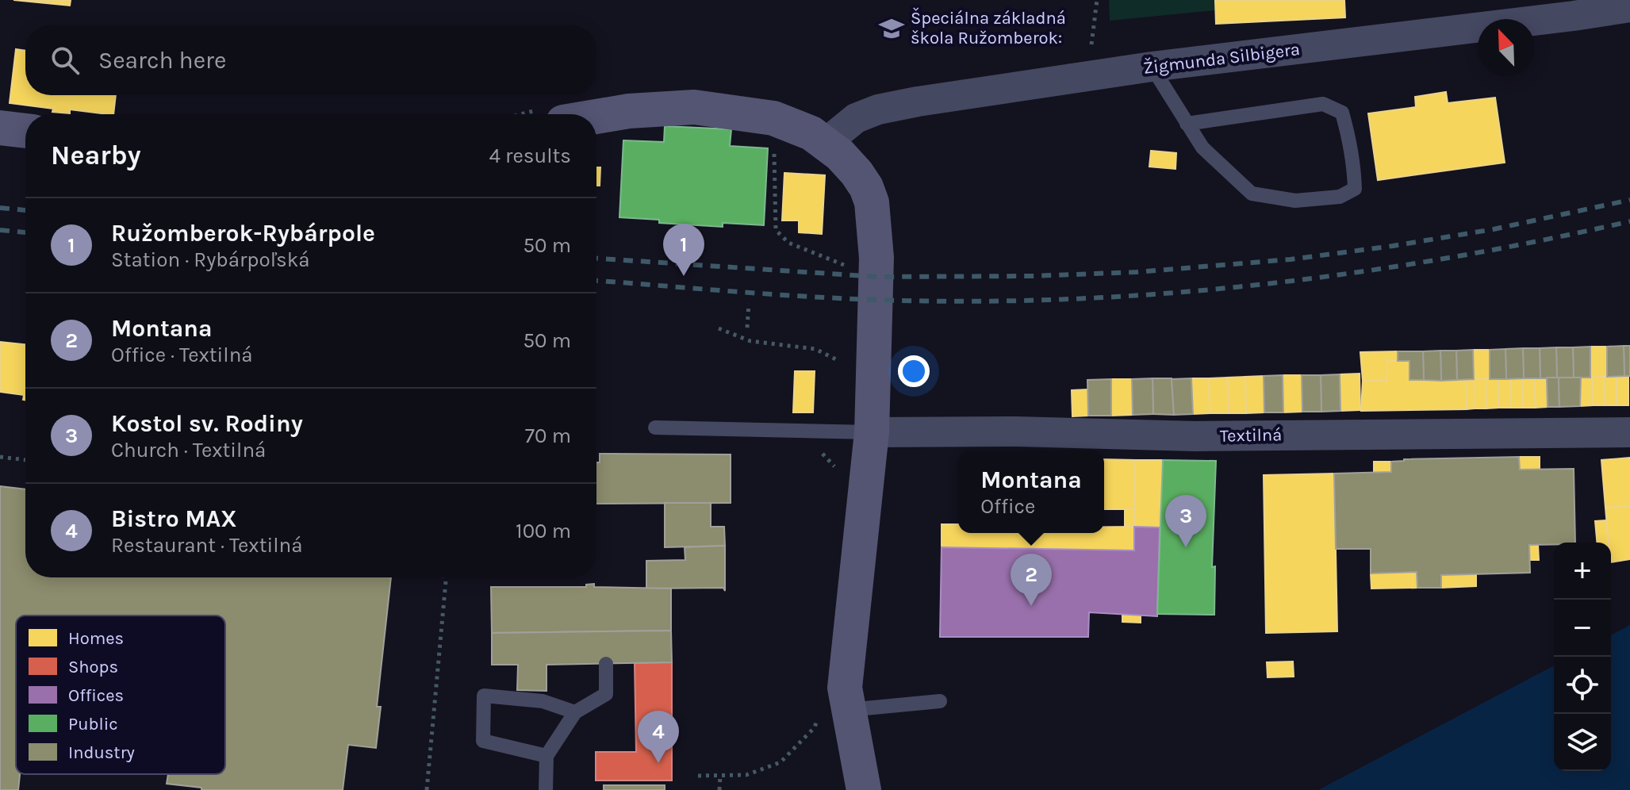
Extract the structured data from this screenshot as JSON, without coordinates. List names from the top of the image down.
{
  "streets": {
    "street": ["Žigmunda Silbigera", "Textilná"]
  },
  "places": {
    "school or university": ["Špeciálna základná škola Ružomberok:"]
  },
  "legend": [
    "Homes",
    "Shops",
    "Offices",
    "Public",
    "Industry"
  ],
  "north": "top left",
  "page": {
    "search": "Search here",
    "heading": ["Nearby", "4 results"],
    "list": [
      {
        "mark": "1",
        "name": "Ružomberok-Rybárpole",
        "note": "Station · Rybárpoľská",
        "value": "50 m"
      },
      {
        "mark": "2",
        "name": "Montana",
        "note": "Office · Textilná",
        "value": "50 m"
      },
      {
        "mark": "3",
        "name": "Kostol sv. Rodiny",
        "note": "Church · Textilná",
        "value": "70 m"
      },
      {
        "mark": "4",
        "name": "Bistro MAX",
        "note": "Restaurant · Textilná",
        "value": "100 m"
      }
    ],
    "pins": [
      "1",
      "3",
      "2",
      "4"
    ],
    "popup": ["Montana", "Office"],
    "map_buttons": ["+", "−"]
  }
}
